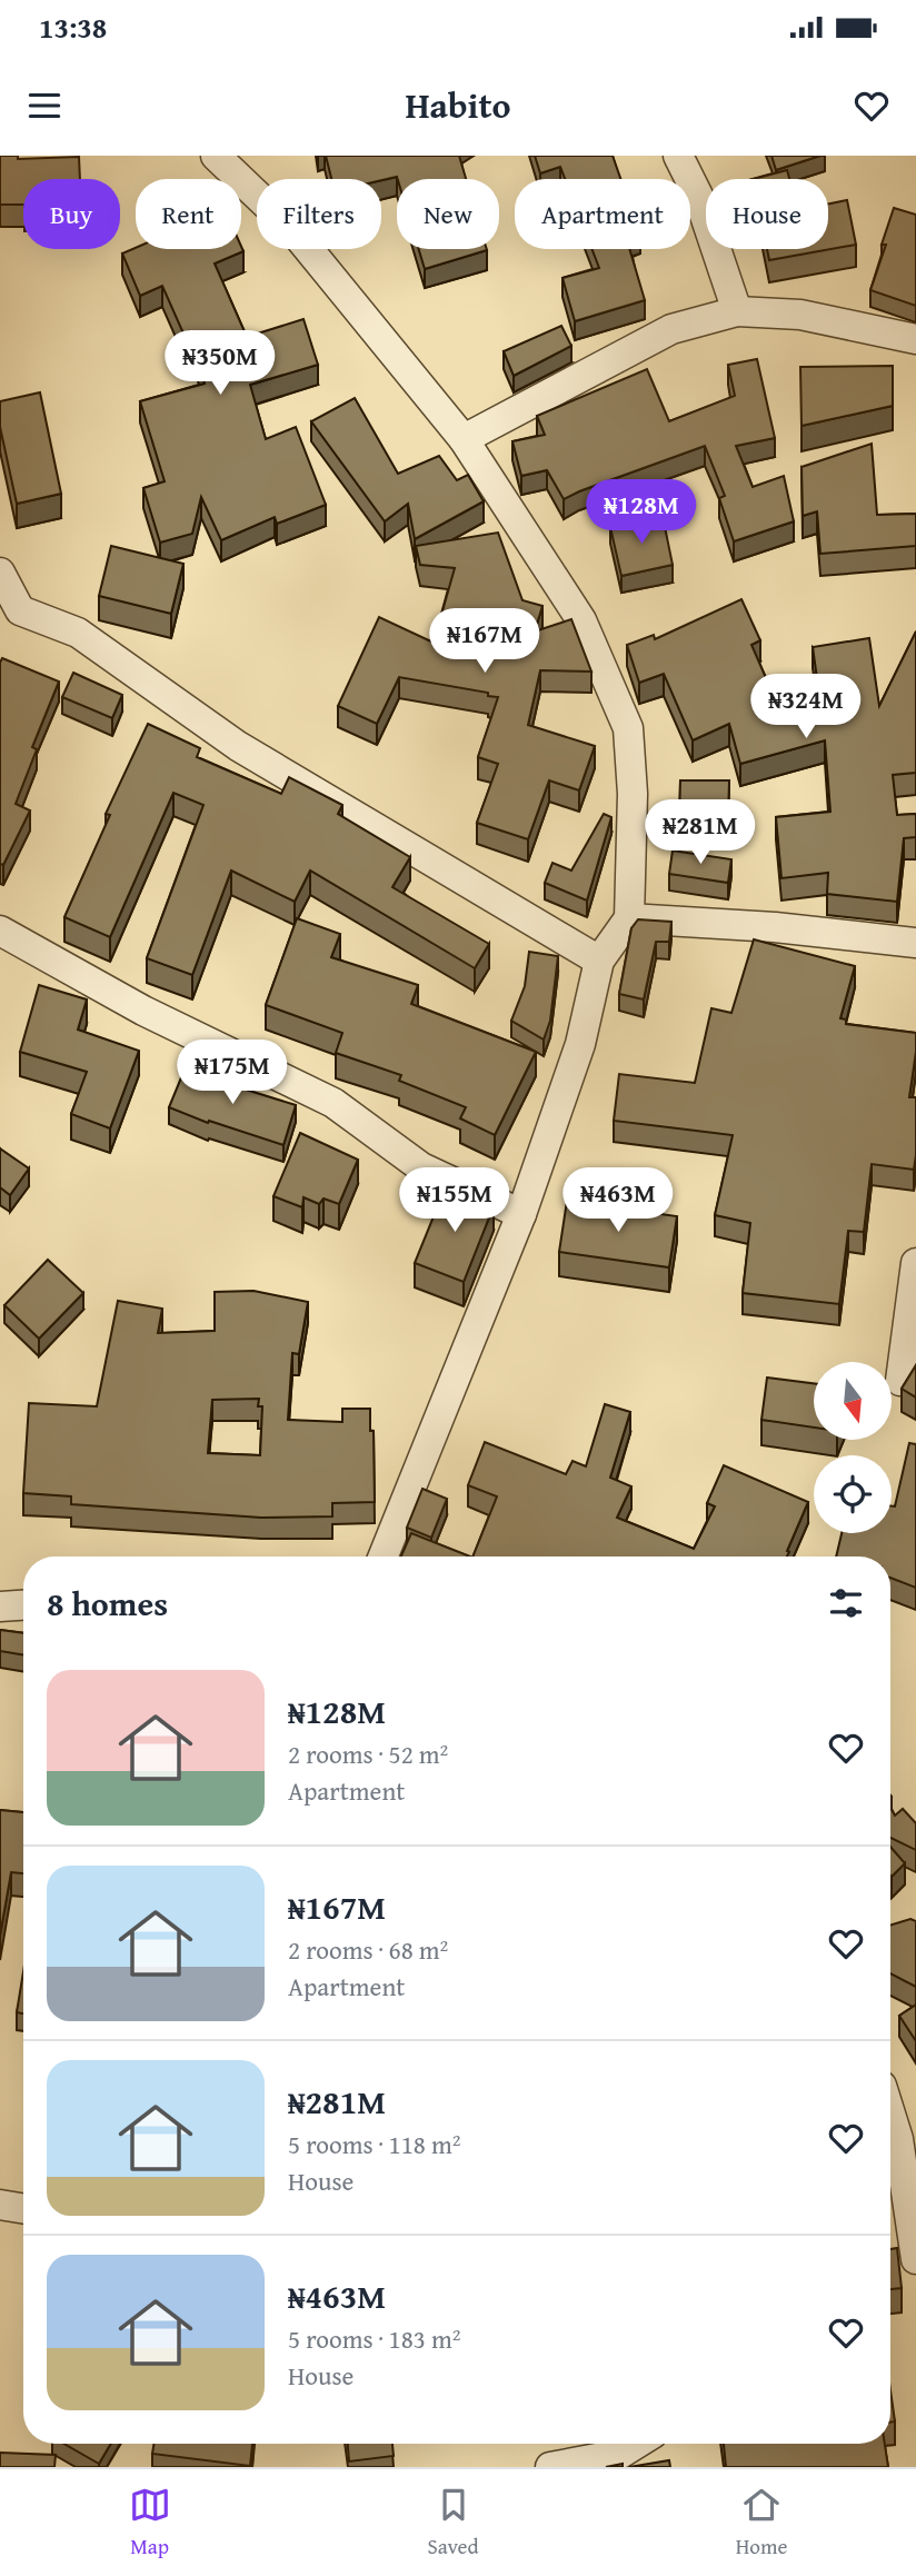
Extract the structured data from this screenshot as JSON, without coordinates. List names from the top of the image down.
{
  "north": "bottom",
  "page": {
    "status": "13:38",
    "header": "Habito",
    "chip": [
      "Buy",
      "Rent",
      "Filters",
      "New",
      "Apartment",
      "House"
    ],
    "price": [
      "₦350M",
      "₦128M",
      "₦167M",
      "₦324M",
      "₦281M",
      "₦175M",
      "₦155M",
      "₦463M"
    ],
    "heading": "8 homes",
    "list": [
      {
        "name": "₦128M",
        "note": "2 rooms · 52 m² · Apartment"
      },
      {
        "name": "₦167M",
        "note": "2 rooms · 68 m² · Apartment"
      },
      {
        "name": "₦281M",
        "note": "5 rooms · 118 m² · House"
      },
      {
        "name": "₦463M",
        "note": "5 rooms · 183 m² · House"
      }
    ],
    "tabs": ["Map", "Saved", "Home"]
  }
}
